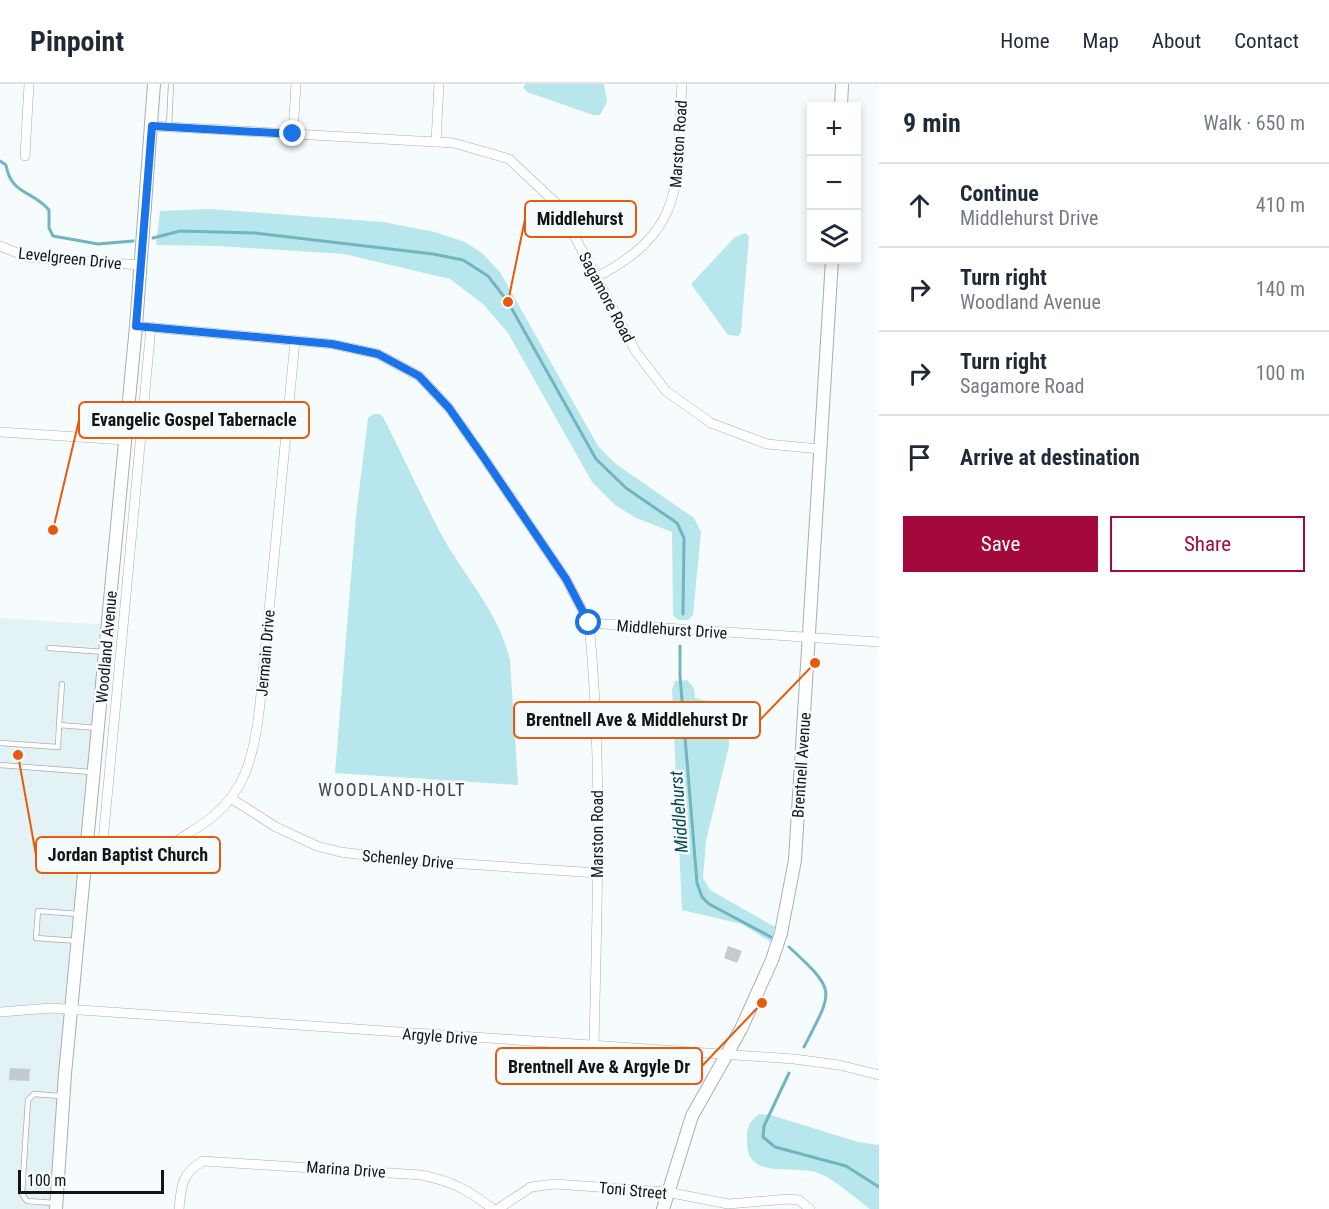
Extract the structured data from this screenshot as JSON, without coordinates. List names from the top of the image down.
{
  "streets": {
    "street": [
      "Marston Road",
      "Levelgreen Drive",
      "Sagamore Road",
      "Middlehurst Drive",
      "Woodland Avenue",
      "Jermain Drive",
      "Brentnell Avenue",
      "Schenley Drive",
      "Argyle Drive",
      "Marina Drive",
      "Toni Street"
    ]
  },
  "crossings": [
    ["Marston Road", "Sagamore Road"],
    ["Marston Road", "Middlehurst Drive"],
    ["Marston Road", "Schenley Drive"],
    ["Marston Road", "Argyle Drive"],
    ["Levelgreen Drive", "Woodland Avenue"],
    ["Sagamore Road", "Woodland Avenue"],
    ["Sagamore Road", "Brentnell Avenue"],
    ["Middlehurst Drive", "Brentnell Avenue"],
    ["Woodland Avenue", "Jermain Drive"],
    ["Woodland Avenue", "Argyle Drive"],
    ["Jermain Drive", "Schenley Drive"],
    ["Brentnell Avenue", "Argyle Drive"],
    ["Brentnell Avenue", "Toni Street"]
  ],
  "districts": ["WOODLAND-HOLT"],
  "water": ["Middlehurst"],
  "places": [
    "Middlehurst",
    "Evangelic Gospel Tabernacle",
    "Brentnell Ave & Middlehurst Dr",
    "Jordan Baptist Church",
    "Brentnell Ave & Argyle Dr"
  ],
  "scale_bar": "100 m",
  "page": {
    "header": "Pinpoint",
    "nav": [
      "Home",
      "Map",
      "About",
      "Contact"
    ],
    "heading": ["9 min", "Walk · 650 m"],
    "map_buttons": ["+", "−"],
    "list": [
      ["Continue", "Middlehurst Drive", "410 m"],
      ["Turn right", "Woodland Avenue", "140 m"],
      ["Turn right", "Sagamore Road", "100 m"],
      "Arrive at destination"
    ],
    "buttons": ["Save", "Share"],
    "scale": "100 m"
  }
}
